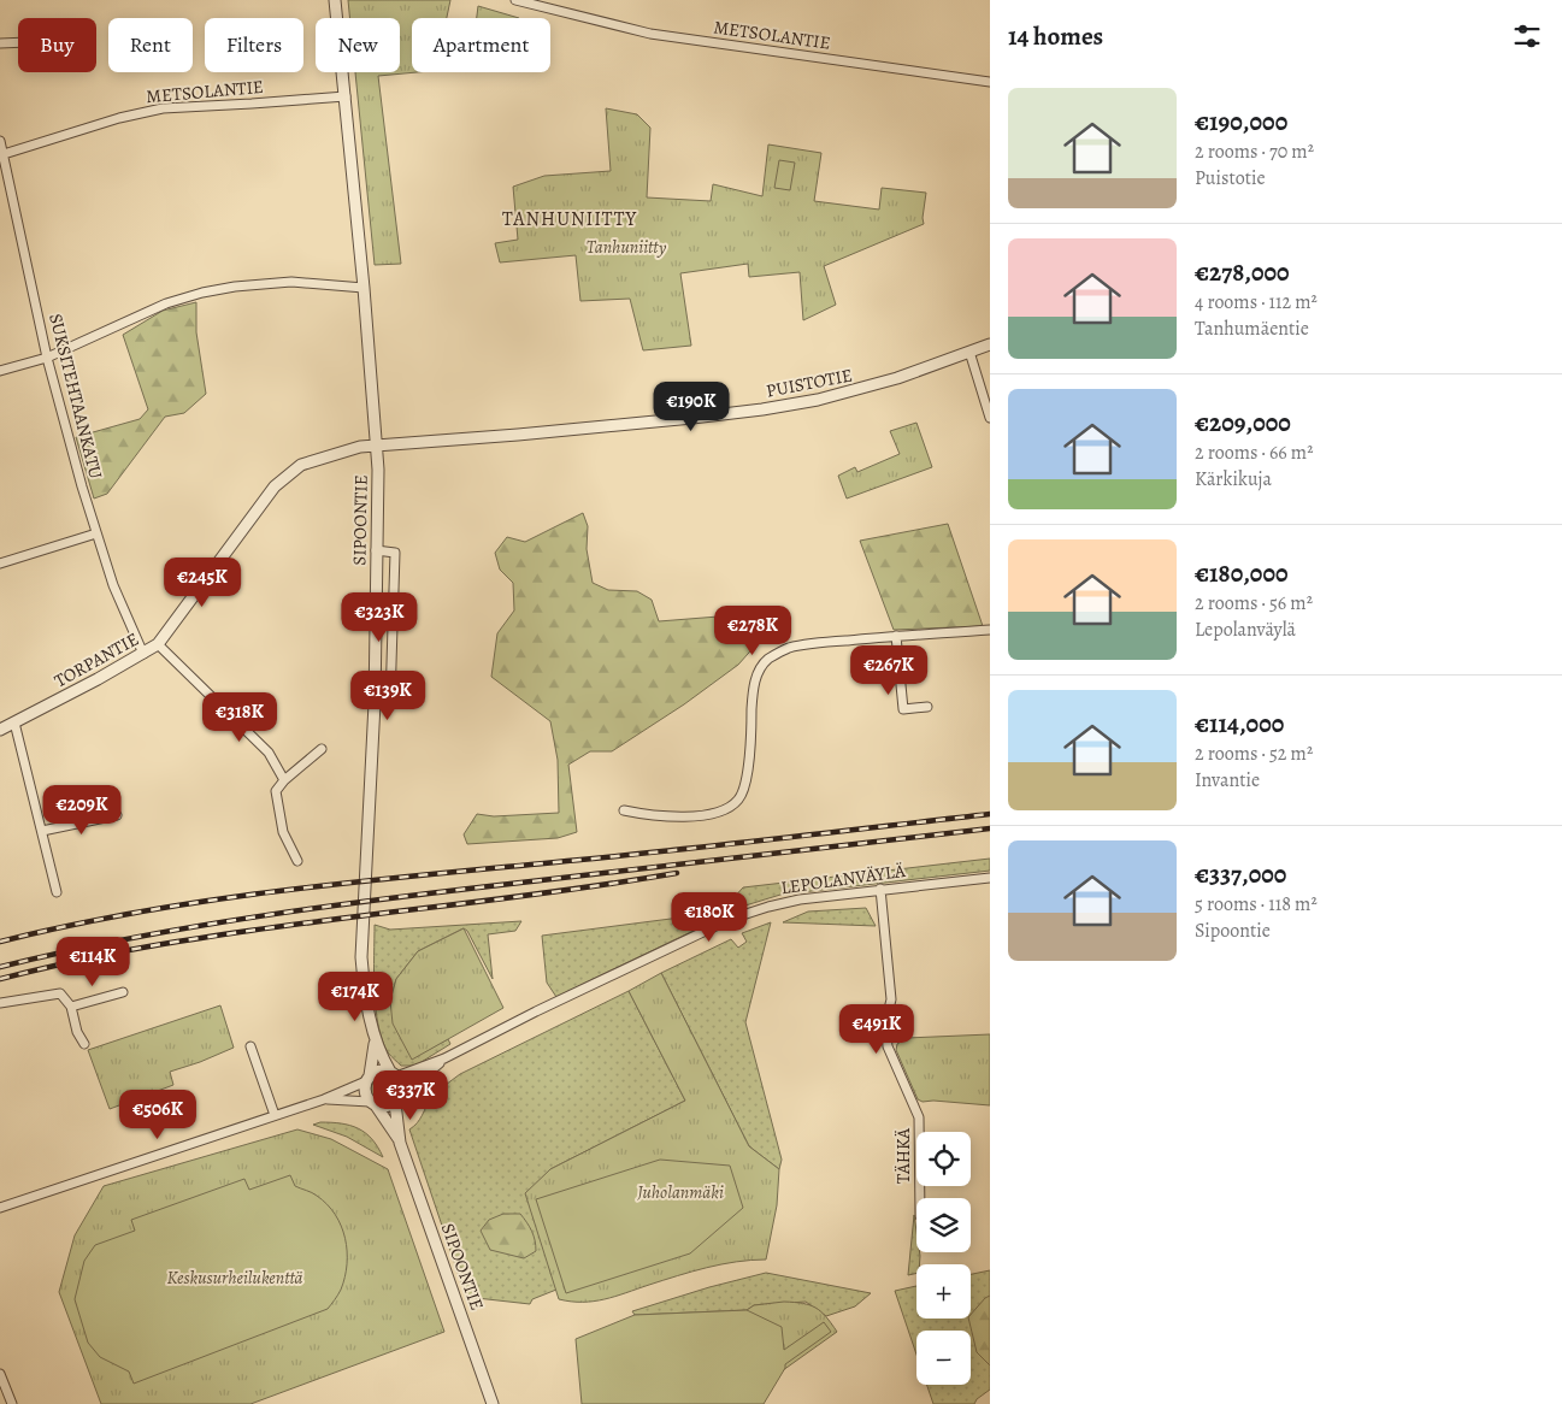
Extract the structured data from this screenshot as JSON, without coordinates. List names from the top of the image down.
{
  "streets": {
    "street": [
      "METSOLANTIE",
      "PUISTOTIE",
      "SUKSITEHTAANKATU",
      "SIPOONTIE",
      "TORPANTIE",
      "LEPOLANVÄYLÄ",
      "TÄHKÄ"
    ]
  },
  "crossings": [
    ["METSOLANTIE", "SUKSITEHTAANKATU"],
    ["METSOLANTIE", "SIPOONTIE"],
    ["PUISTOTIE", "SIPOONTIE"],
    ["PUISTOTIE", "TORPANTIE"],
    ["SUKSITEHTAANKATU", "TORPANTIE"],
    ["SIPOONTIE", "TORPANTIE"],
    ["SIPOONTIE", "LEPOLANVÄYLÄ"],
    ["LEPOLANVÄYLÄ", "TÄHKÄ"]
  ],
  "districts": ["TANHUNIITTY"],
  "parks": ["Tanhuniitty", "Juholanmäki", "Keskusurheilukenttä"],
  "page": {
    "heading": "14 homes",
    "chip": [
      "Buy",
      "Rent",
      "Filters",
      "New",
      "Apartment"
    ],
    "list": [
      {
        "name": "€190,000",
        "note": "2 rooms · 70 m² · Puistotie"
      },
      {
        "name": "€278,000",
        "note": "4 rooms · 112 m² · Tanhumäentie"
      },
      {
        "name": "€209,000",
        "note": "2 rooms · 66 m² · Kärkikuja"
      },
      {
        "name": "€180,000",
        "note": "2 rooms · 56 m² · Lepolanväylä"
      },
      {
        "name": "€114,000",
        "note": "2 rooms · 52 m² · Invantie"
      },
      {
        "name": "€337,000",
        "note": "5 rooms · 118 m² · Sipoontie"
      }
    ],
    "price": [
      "€190K",
      "€245K",
      "€323K",
      "€278K",
      "€267K",
      "€139K",
      "€318K",
      "€209K",
      "€180K",
      "€114K",
      "€174K",
      "€491K",
      "€337K",
      "€506K"
    ],
    "map_buttons": ["+", "−"]
  }
}
